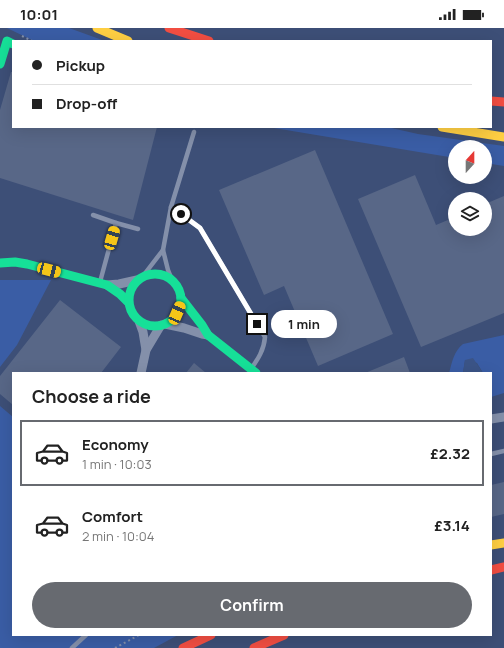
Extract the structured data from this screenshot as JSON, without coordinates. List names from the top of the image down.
{
  "north": "top",
  "page": {
    "status": "10:01",
    "banner": ["Pickup", "Drop-off"],
    "bubble": "1 min",
    "heading": "Choose a ride",
    "list": [
      {
        "name": "Economy",
        "note": "1 min · 10:03",
        "value": "£2.32"
      },
      {
        "name": "Comfort",
        "note": "2 min · 10:04",
        "value": "£3.14"
      }
    ],
    "buttons": "Confirm"
  }
}
